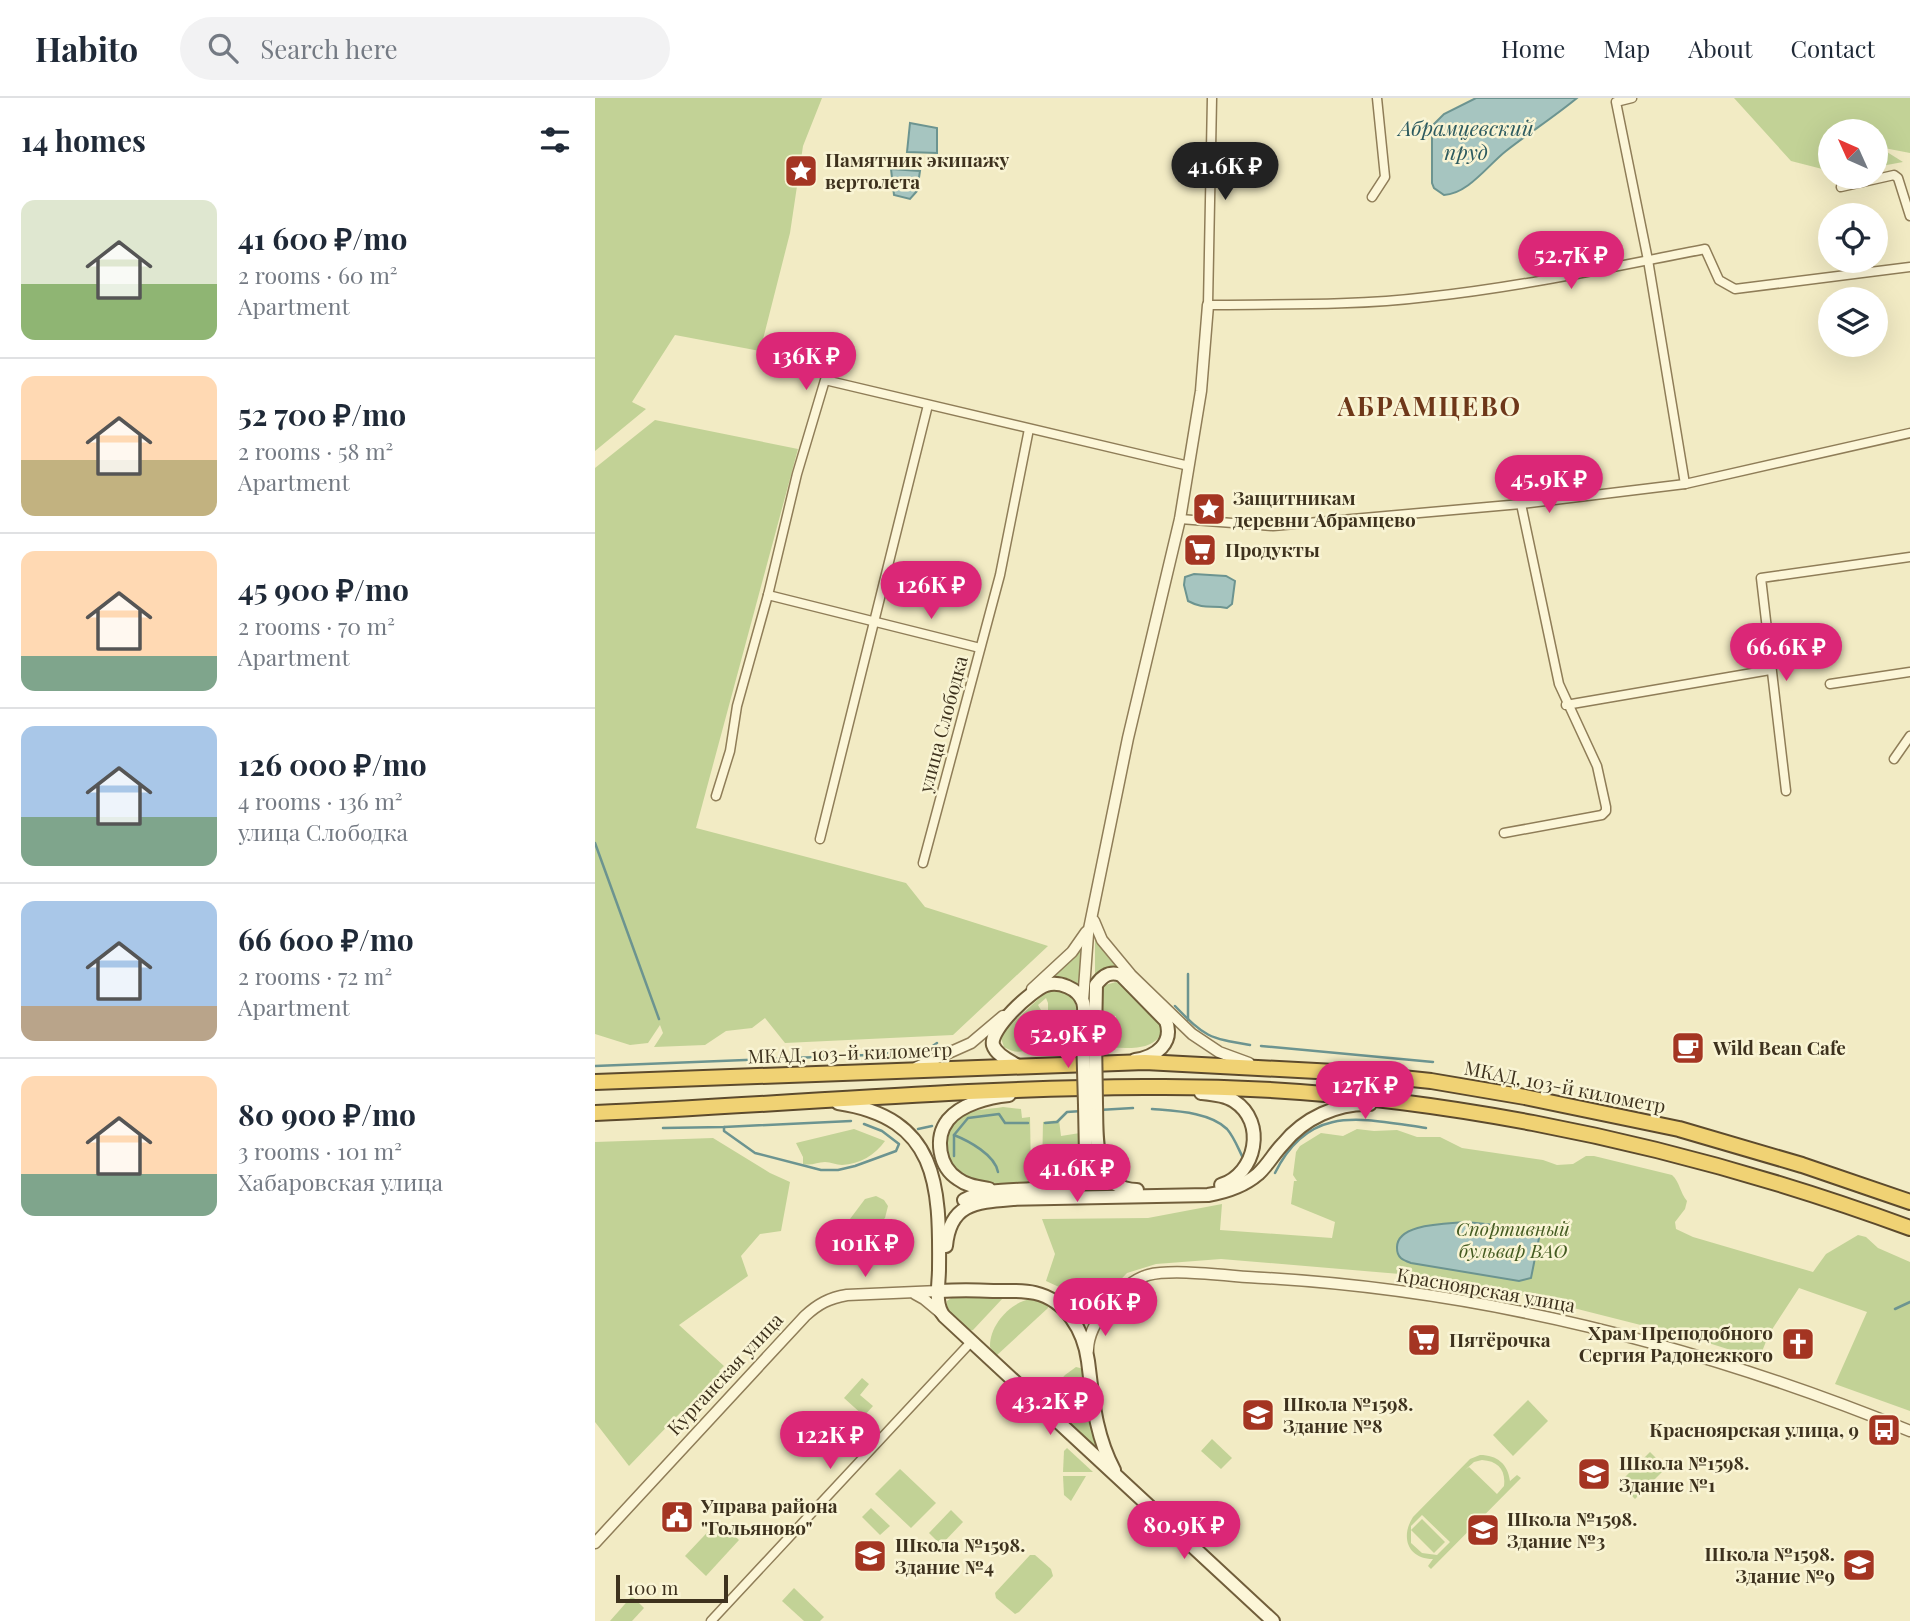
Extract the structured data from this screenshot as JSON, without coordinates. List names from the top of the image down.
{
  "streets": {
    "highway": ["МКАД, 103-й километр"],
    "main road": ["Курганская улица"],
    "street": ["улица Слободка", "Красноярская улица"]
  },
  "districts": ["АБРАМЦЕВО"],
  "water": ["Абрамцевский пруд"],
  "parks": ["Спортивный бульвар ВАО"],
  "places": {
    "place": ["Памятник экипажу вертолета", "Защитникам деревни Абрамцево"],
    "supermarket": ["Продукты", "Пятёрочка"],
    "cafe": ["Wild Bean Cafe"],
    "church": ["Храм Преподобного Сергия Радонежкого"],
    "school or university": [
      "Школа №1598. Здание №8",
      "Школа №1598. Здание №1",
      "Школа №1598. Здание №3",
      "Школа №1598. Здание №4",
      "Школа №1598. Здание №9"
    ],
    "bus stop": ["Красноярская улица, 9"],
    "public building": ["Управа района \"Гольяново\""]
  },
  "scale_bar": "100 m",
  "north": "top left",
  "page": {
    "header": "Habito",
    "search": "Search here",
    "nav": [
      "Home",
      "Map",
      "About",
      "Contact"
    ],
    "heading": "14 homes",
    "price": [
      "41.6K ₽",
      "52.7K ₽",
      "136K ₽",
      "45.9K ₽",
      "126K ₽",
      "66.6K ₽",
      "52.9K ₽",
      "127K ₽",
      "41.6K ₽",
      "101K ₽",
      "106K ₽",
      "43.2K ₽",
      "122K ₽",
      "80.9K ₽"
    ],
    "list": [
      {
        "name": "41 600 ₽/mo",
        "note": "2 rooms · 60 m² · Apartment"
      },
      {
        "name": "52 700 ₽/mo",
        "note": "2 rooms · 58 m² · Apartment"
      },
      {
        "name": "45 900 ₽/mo",
        "note": "2 rooms · 70 m² · Apartment"
      },
      {
        "name": "126 000 ₽/mo",
        "note": "4 rooms · 136 m² · улица Слободка"
      },
      {
        "name": "66 600 ₽/mo",
        "note": "2 rooms · 72 m² · Apartment"
      },
      {
        "name": "80 900 ₽/mo",
        "note": "3 rooms · 101 m² · Хабаровская улица"
      }
    ],
    "scale": "100 m"
  }
}
